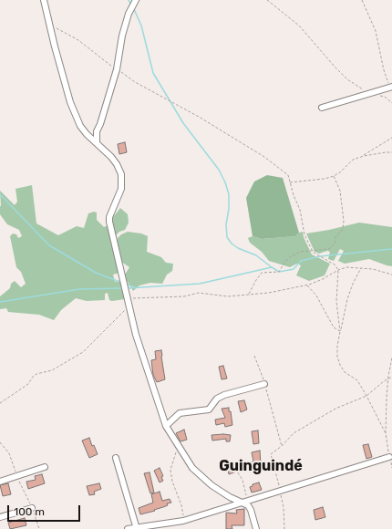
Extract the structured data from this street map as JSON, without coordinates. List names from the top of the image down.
{
  "districts": ["Guinguindé"],
  "scale_bar": "100 m"
}
